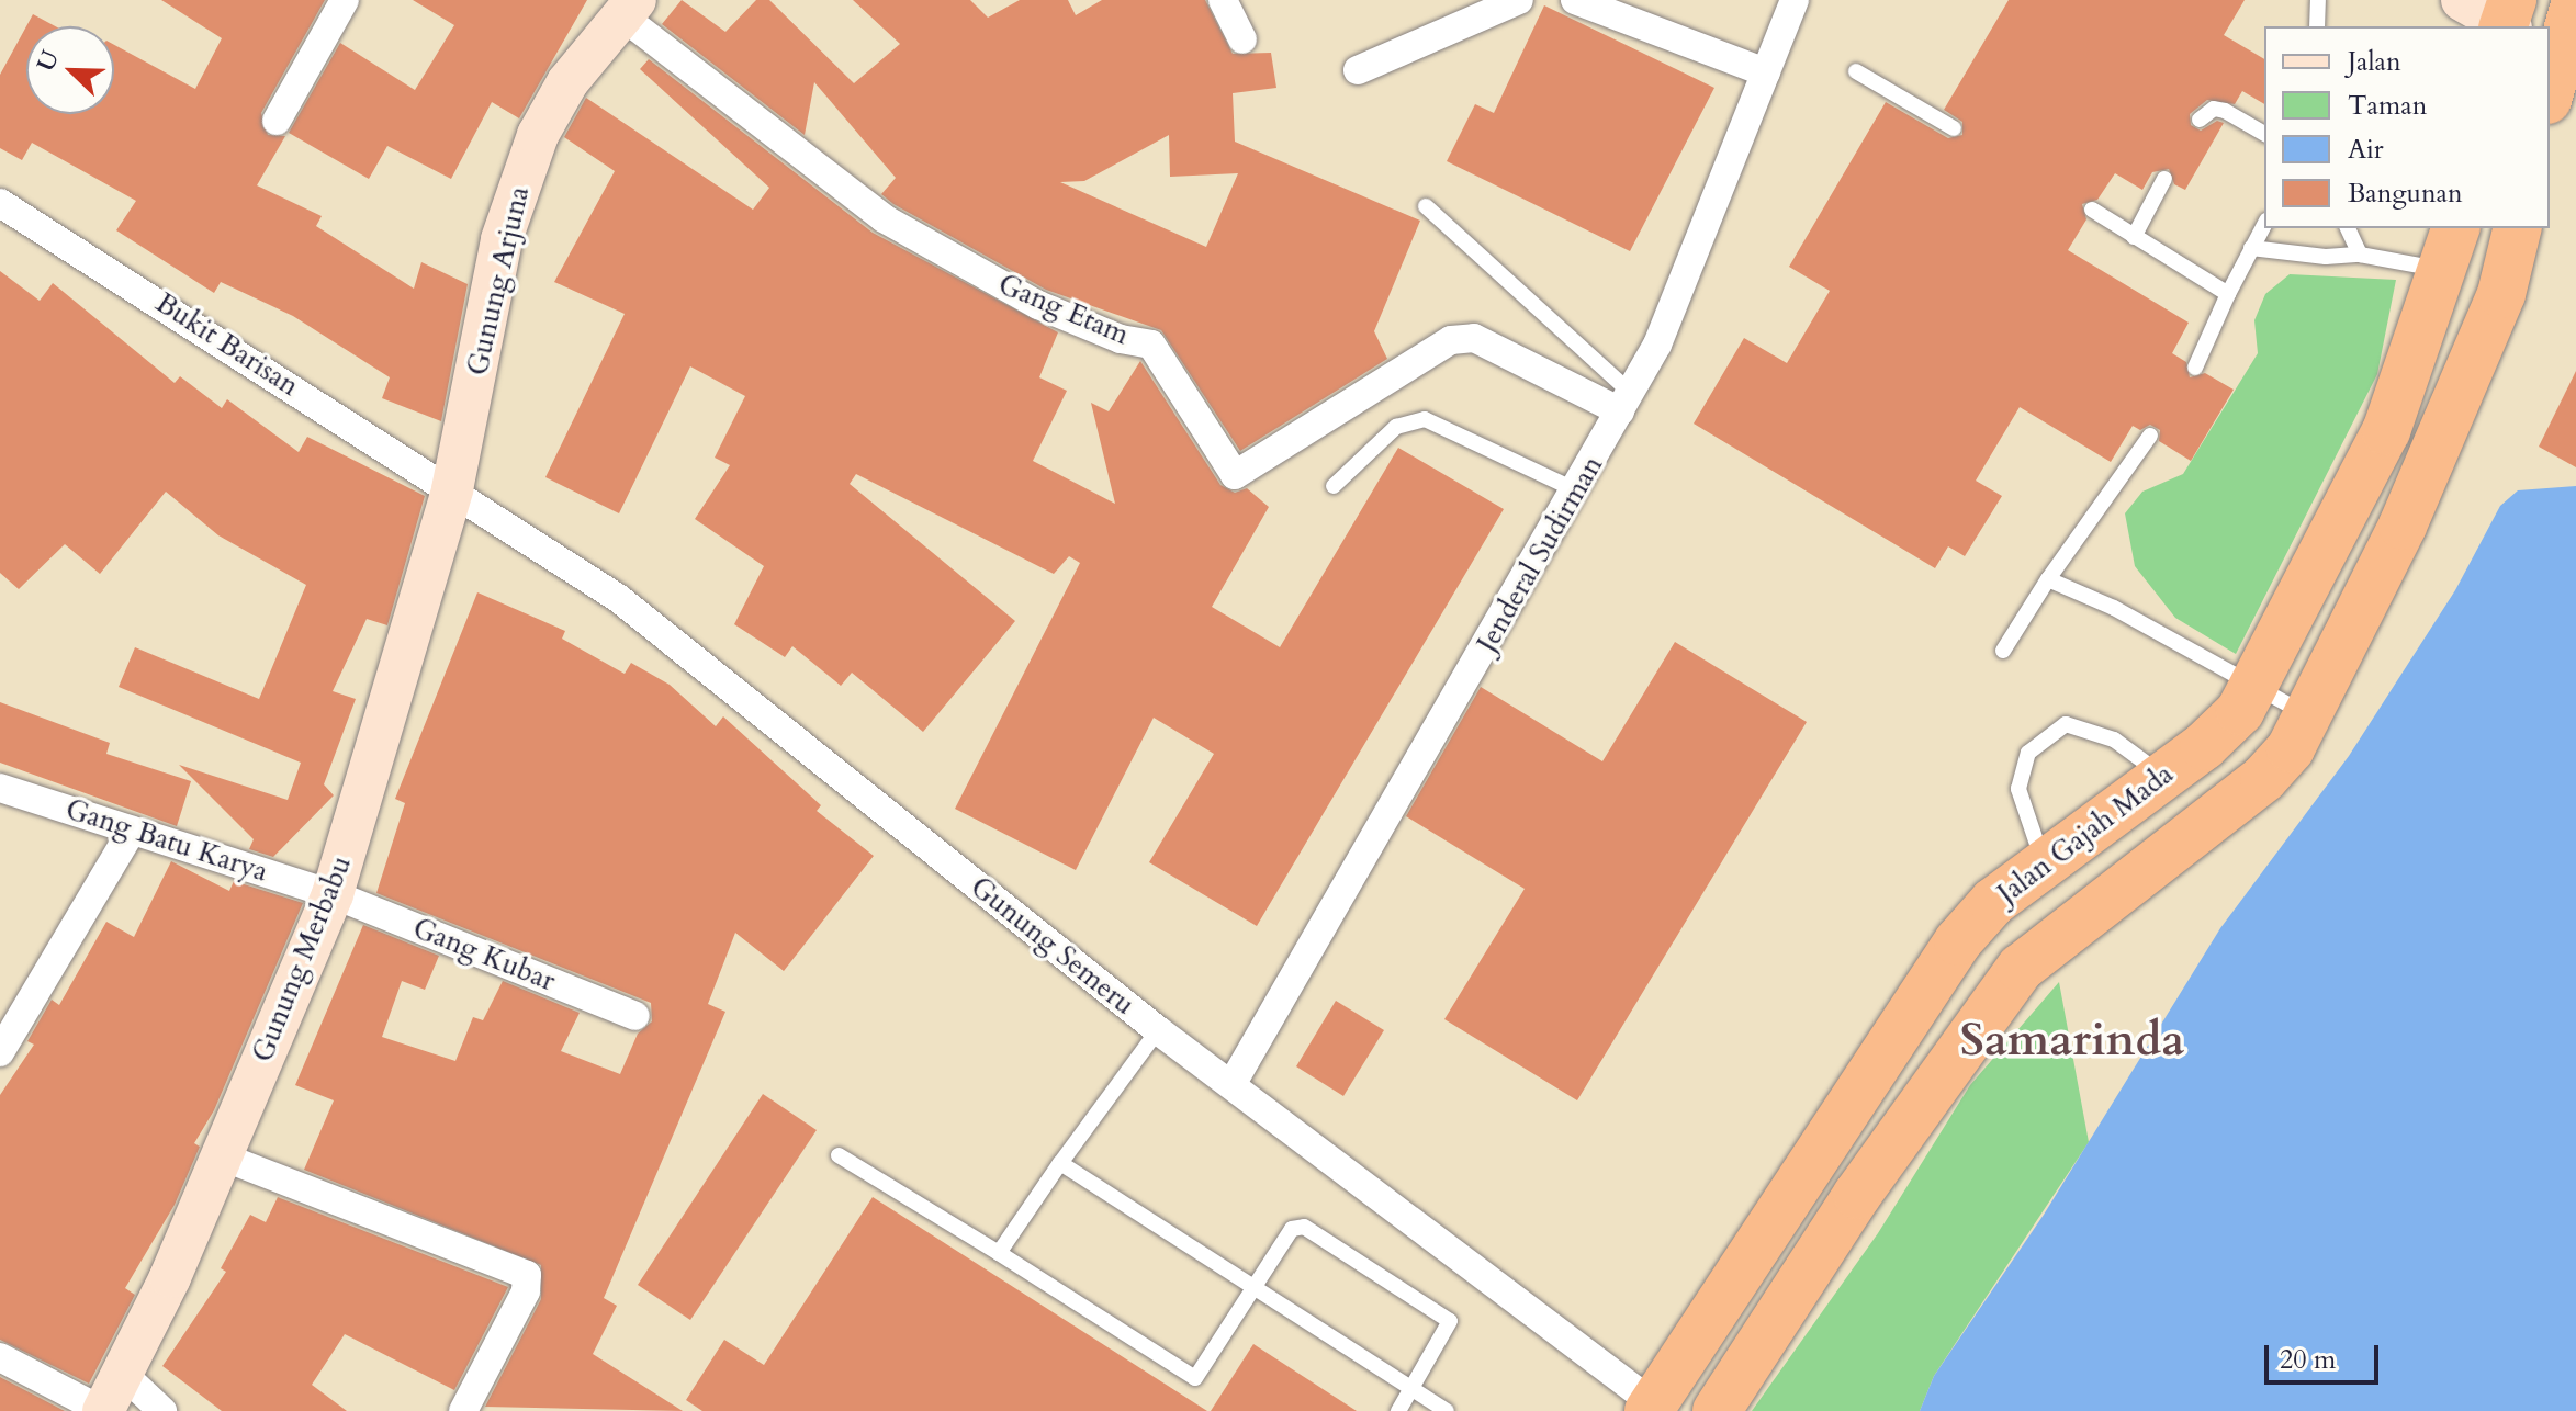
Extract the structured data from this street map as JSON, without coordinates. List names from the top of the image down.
{
  "streets": {
    "highway": ["Jalan Gajah Mada"],
    "street": [
      "Gunung Arjuna",
      "Gang Etam",
      "Bukit Barisan",
      "Jenderal Sudirman",
      "Gang Batu Karya",
      "Gunung Semeru",
      "Gang Kubar",
      "Gunung Merbabu"
    ]
  },
  "crossings": [
    ["Gunung Arjuna", "Gang Etam"],
    ["Gunung Arjuna", "Bukit Barisan"],
    ["Gunung Arjuna", "Gunung Semeru"],
    ["Gunung Arjuna", "Gunung Merbabu"],
    ["Gang Etam", "Jenderal Sudirman"],
    ["Bukit Barisan", "Gunung Semeru"],
    ["Bukit Barisan", "Gunung Merbabu"],
    ["Jenderal Sudirman", "Gunung Semeru"],
    ["Jalan Gajah Mada", "Gunung Semeru"],
    ["Gang Batu Karya", "Gang Kubar"],
    ["Gang Batu Karya", "Gunung Merbabu"],
    ["Gunung Semeru", "Gunung Merbabu"],
    ["Gang Kubar", "Gunung Merbabu"]
  ],
  "districts": ["Samarinda"],
  "legend": [
    "Jalan",
    "Taman",
    "Air",
    "Bangunan"
  ],
  "scale_bar": "20 m",
  "north": "top left"
}
